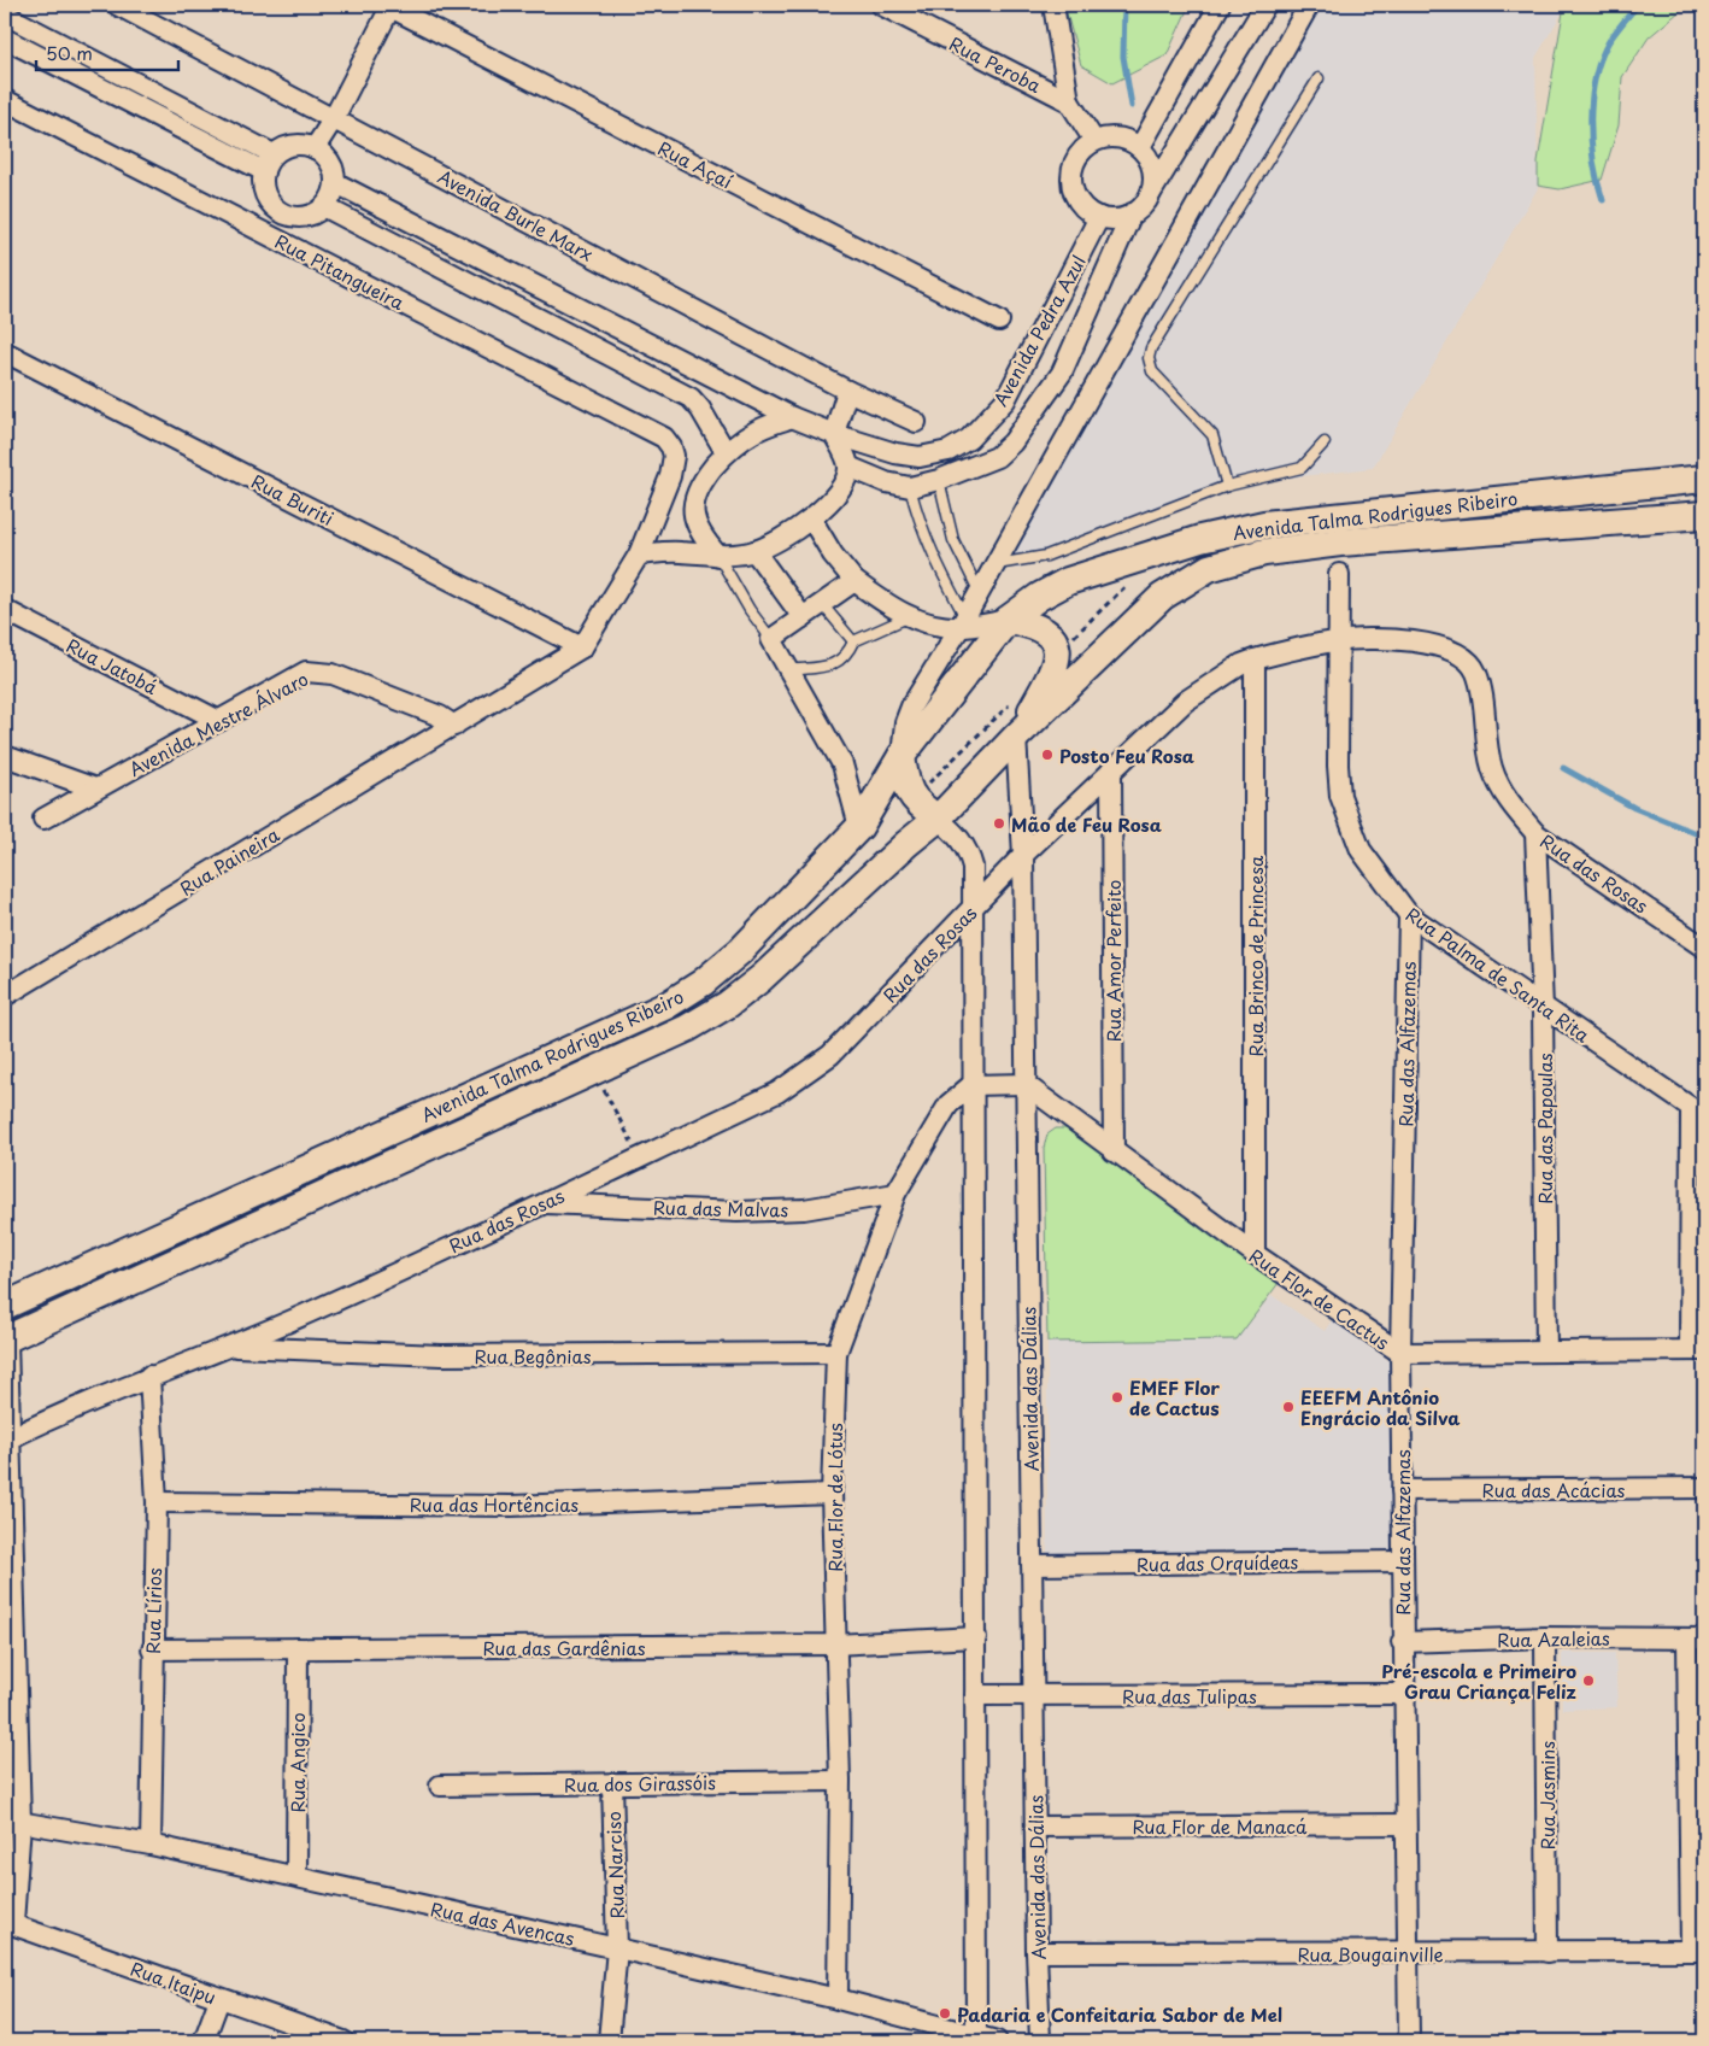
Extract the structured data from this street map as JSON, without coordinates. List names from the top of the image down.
{
  "streets": {
    "main road": ["Avenida Talma Rodrigues Ribeiro"],
    "street": [
      "Rua Peroba",
      "Rua Açaí",
      "Avenida Burle Marx",
      "Rua Pitangueira",
      "Avenida Pedra Azul",
      "Rua Buriti",
      "Rua Jatobá",
      "Avenida Mestre Álvaro",
      "Rua Paineira",
      "Rua das Rosas",
      "Rua Brinco de Princesa",
      "Rua Amor Perfeito",
      "Rua Palma de Santa Rita",
      "Rua das Alfazemas",
      "Rua das Papoulas",
      "Rua das Malvas",
      "Rua Flor de Cactus",
      "Rua Begônias",
      "Avenida das Dálias",
      "Rua das Acácias",
      "Rua Flor de Lótus",
      "Rua das Hortências",
      "Rua das Orquídeas",
      "Rua Lírios",
      "Rua Azaleias",
      "Rua das Gardênias",
      "Rua das Tulipas",
      "Rua Angico",
      "Rua dos Girassóis",
      "Rua Jasmins",
      "Rua Flor de Manacá",
      "Rua Narciso",
      "Rua das Avencas",
      "Rua Bougainville",
      "Rua Itaipu"
    ]
  },
  "crossings": [
    ["Avenida Talma Rodrigues Ribeiro", "Avenida das Dálias"],
    ["Rua Jatobá", "Avenida Mestre Álvaro"],
    ["Avenida Mestre Álvaro", "Rua Paineira"],
    ["Rua das Rosas", "Rua Brinco de Princesa"],
    ["Rua das Rosas", "Rua Amor Perfeito"],
    ["Rua das Rosas", "Rua Palma de Santa Rita"],
    ["Rua das Rosas", "Rua das Papoulas"],
    ["Rua das Rosas", "Rua das Malvas"],
    ["Rua das Rosas", "Rua Begônias"],
    ["Rua das Rosas", "Avenida das Dálias"],
    ["Rua das Rosas", "Rua Lírios"],
    ["Rua Brinco de Princesa", "Rua Flor de Cactus"],
    ["Rua Amor Perfeito", "Rua Flor de Cactus"],
    ["Rua Palma de Santa Rita", "Rua das Alfazemas"],
    ["Rua Palma de Santa Rita", "Rua das Papoulas"],
    ["Rua das Alfazemas", "Rua Flor de Cactus"],
    ["Rua das Alfazemas", "Rua das Acácias"],
    ["Rua das Alfazemas", "Rua das Orquídeas"],
    ["Rua das Alfazemas", "Rua Azaleias"],
    ["Rua das Alfazemas", "Rua das Tulipas"],
    ["Rua das Alfazemas", "Rua Flor de Manacá"],
    ["Rua das Alfazemas", "Rua Bougainville"],
    ["Rua das Papoulas", "Rua Flor de Cactus"],
    ["Rua das Malvas", "Rua Flor de Lótus"],
    ["Rua Flor de Cactus", "Avenida das Dálias"],
    ["Rua Begônias", "Rua Flor de Lótus"],
    ["Avenida das Dálias", "Rua das Orquídeas"],
    ["Avenida das Dálias", "Rua das Tulipas"],
    ["Avenida das Dálias", "Rua Flor de Manacá"],
    ["Avenida das Dálias", "Rua Bougainville"],
    ["Rua Flor de Lótus", "Rua das Hortências"],
    ["Rua Flor de Lótus", "Rua das Gardênias"],
    ["Rua Flor de Lótus", "Rua dos Girassóis"],
    ["Rua Flor de Lótus", "Rua das Avencas"],
    ["Rua das Hortências", "Rua Lírios"],
    ["Rua Lírios", "Rua das Gardênias"],
    ["Rua Lírios", "Rua das Avencas"],
    ["Rua Azaleias", "Rua Jasmins"],
    ["Rua das Gardênias", "Rua Angico"],
    ["Rua Angico", "Rua das Avencas"],
    ["Rua dos Girassóis", "Rua Narciso"],
    ["Rua Jasmins", "Rua Bougainville"],
    ["Rua Narciso", "Rua das Avencas"]
  ],
  "places": [
    "Posto Feu Rosa",
    "Mão de Feu Rosa",
    "EMEF Flor de Cactus",
    "EEEFM Antônio Engrácio da Silva",
    "Pré-escola e Primeiro Grau Criança Feliz",
    "Padaria e Confeitaria Sabor de Mel"
  ],
  "scale_bar": "50 m"
}
